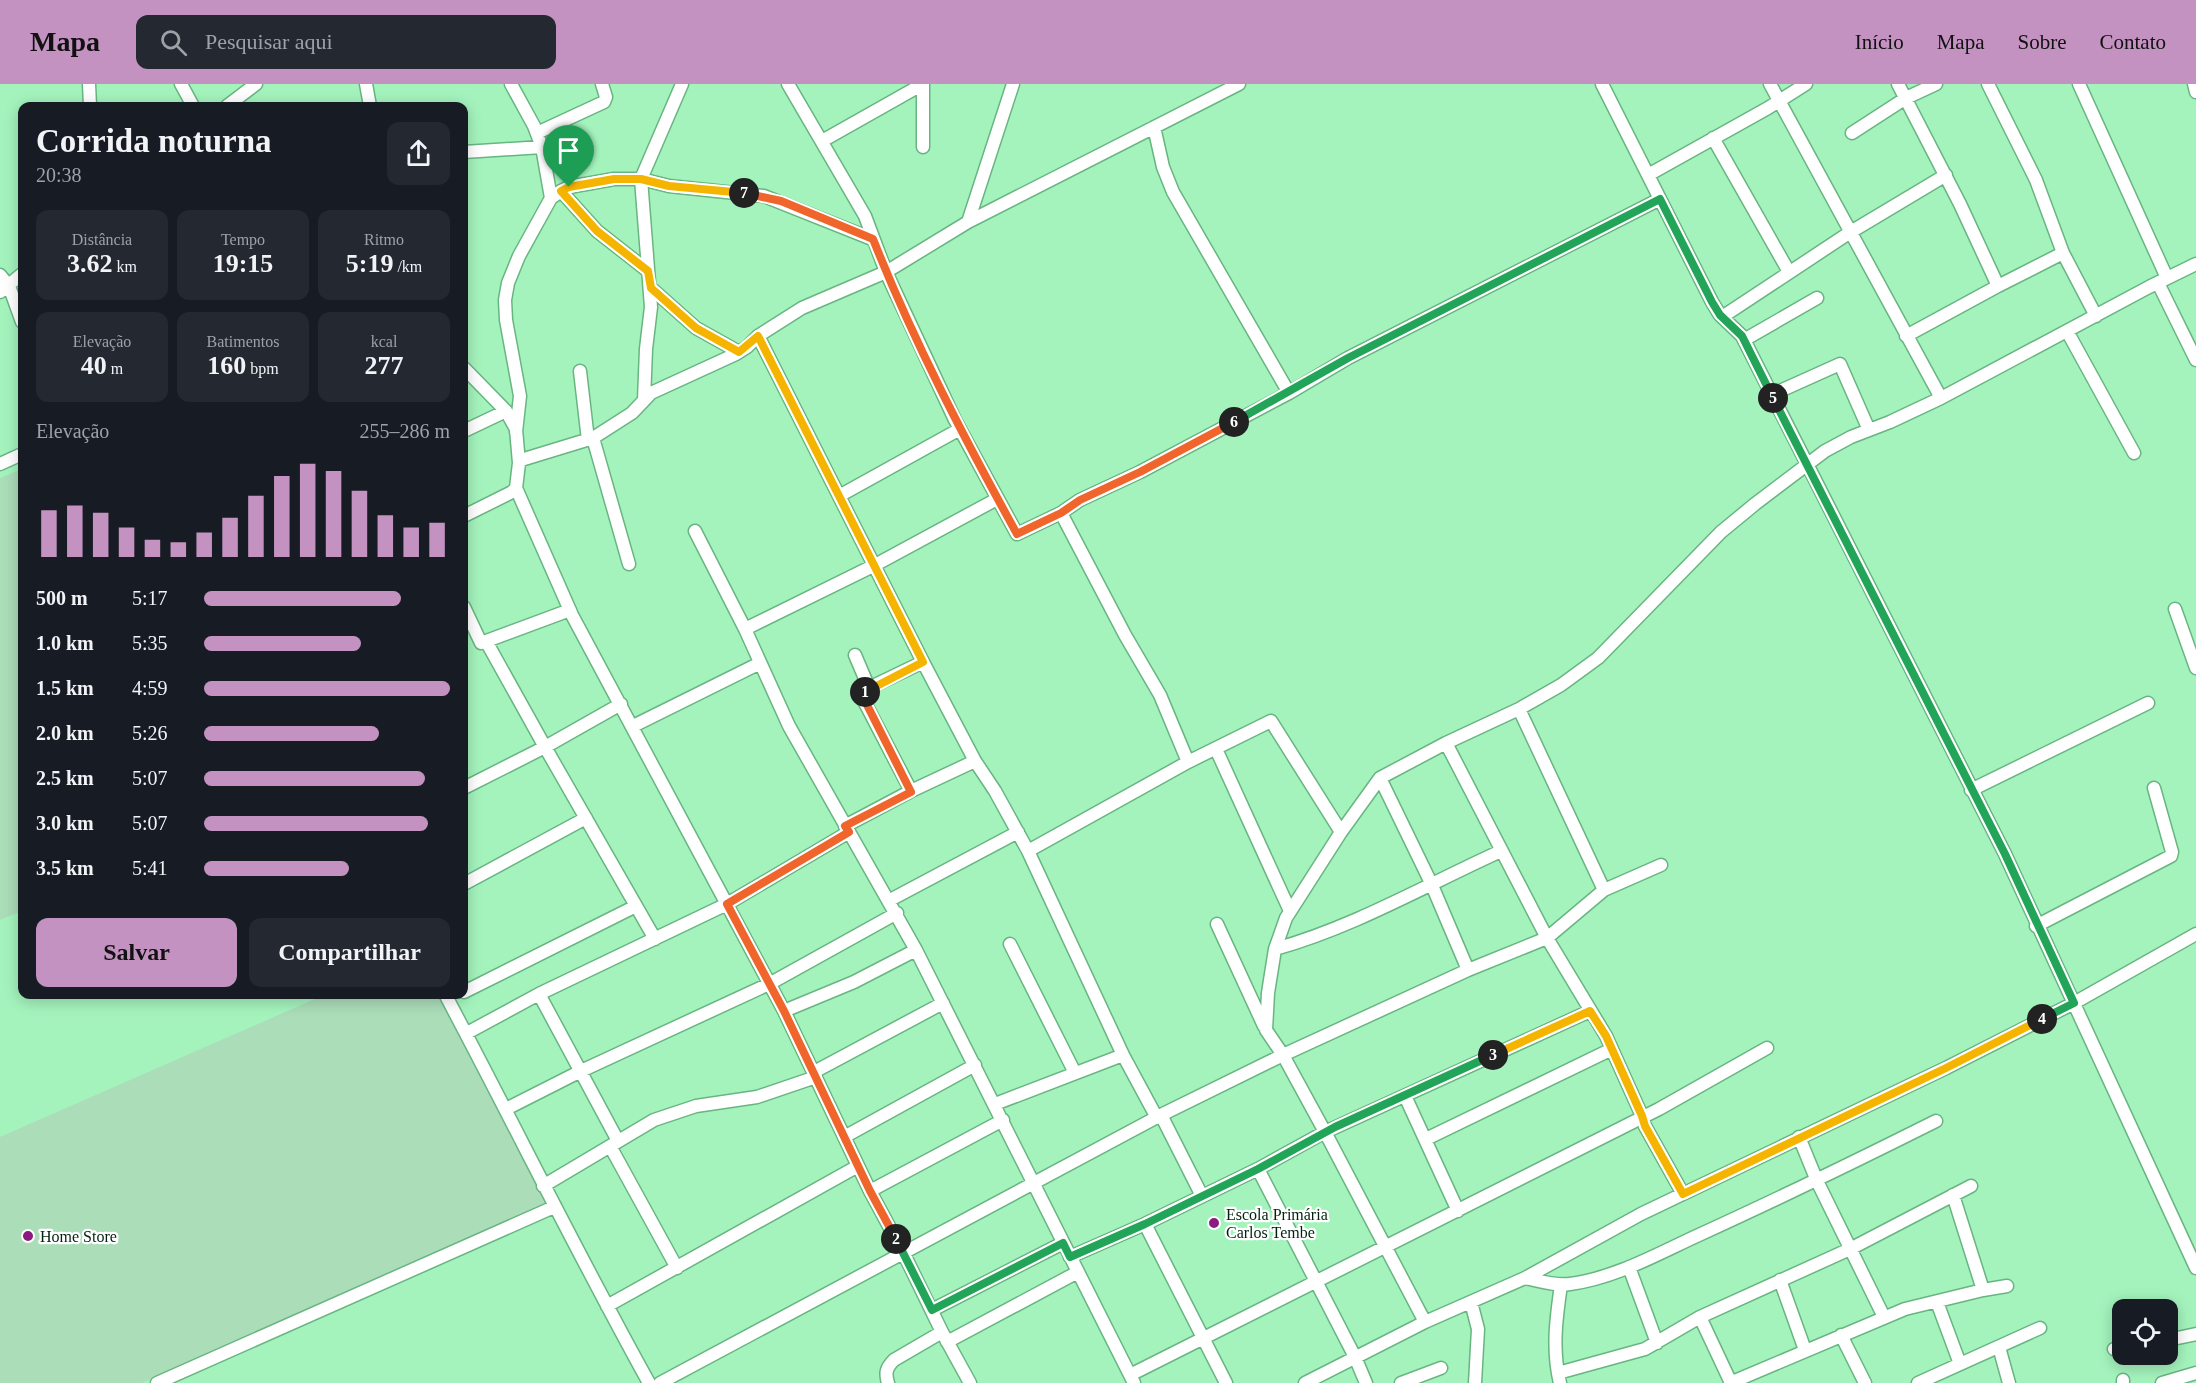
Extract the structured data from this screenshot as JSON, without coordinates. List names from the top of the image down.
{
  "places": ["Escola Primária Carlos Tembe", "Home Store"],
  "page": {
    "header": "Mapa",
    "search": "Pesquisar aqui",
    "nav": [
      "Início",
      "Mapa",
      "Sobre",
      "Contato"
    ],
    "heading": ["Corrida noturna", "20:38"],
    "pins": [
      "7",
      "5",
      "6",
      "1",
      "4",
      "3",
      "2"
    ],
    "stats": [
      ["Distância", "3.62 km"],
      ["Tempo", "19:15"],
      ["Ritmo", "5:19 /km"],
      ["Elevação", "40 m"],
      ["Batimentos", "160 bpm"],
      ["kcal", "277"]
    ],
    "chart": ["Elevação", "255–286 m"],
    "list": [
      {
        "name": "500 m",
        "note": "5:17"
      },
      {
        "name": "1.0 km",
        "note": "5:35"
      },
      {
        "name": "1.5 km",
        "note": "4:59"
      },
      {
        "name": "2.0 km",
        "note": "5:26"
      },
      {
        "name": "2.5 km",
        "note": "5:07"
      },
      {
        "name": "3.0 km",
        "note": "5:07"
      },
      {
        "name": "3.5 km",
        "note": "5:41"
      }
    ],
    "buttons": ["Salvar", "Compartilhar"]
  }
}
